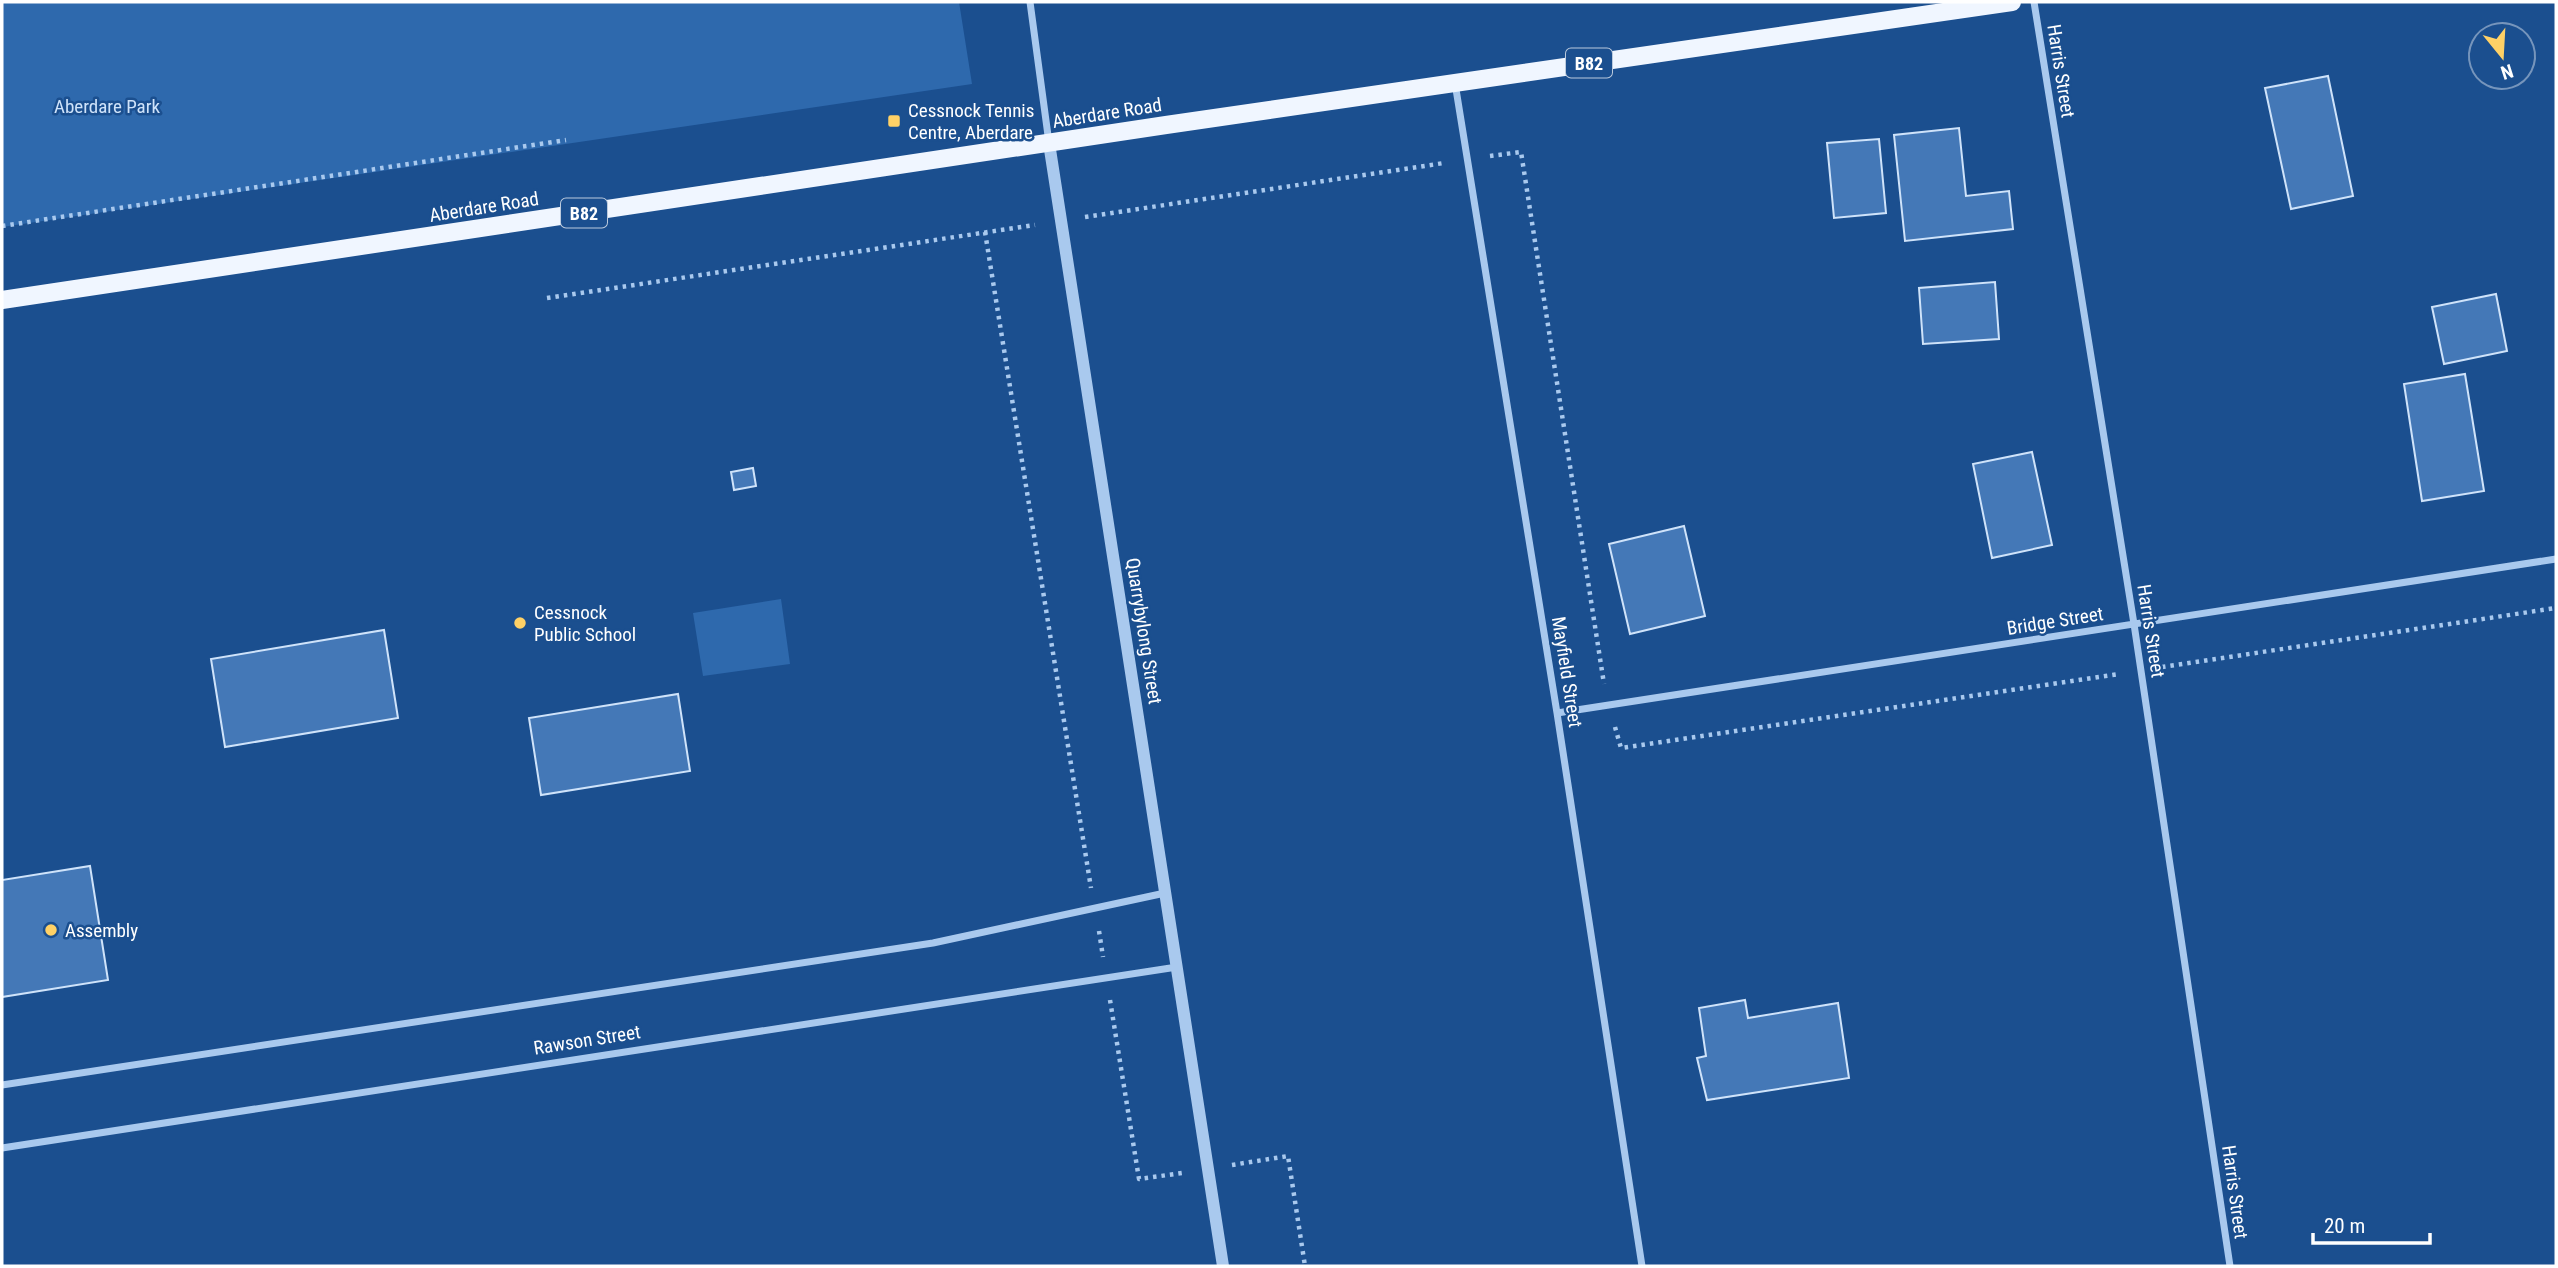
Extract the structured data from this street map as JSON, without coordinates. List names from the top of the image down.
{
  "streets": {
    "main road": ["B82", "Aberdare Road"],
    "street": [
      "Harris Street",
      "Bridge Street",
      "Quarrybylong Street",
      "Mayfield Street",
      "Rawson Street"
    ]
  },
  "crossings": [
    ["Harris Street", "Bridge Street"],
    ["Aberdare Road", "Quarrybylong Street"],
    ["Aberdare Road", "Mayfield Street"],
    ["Bridge Street", "Mayfield Street"],
    ["Quarrybylong Street", "Rawson Street"]
  ],
  "parks": ["Aberdare Park"],
  "places": {
    "transit": ["Cessnock Tennis Centre, Aberdare"],
    "other": ["Cessnock Public School", "Assembly"]
  },
  "scale_bar": "20 m",
  "north": "bottom"
}
